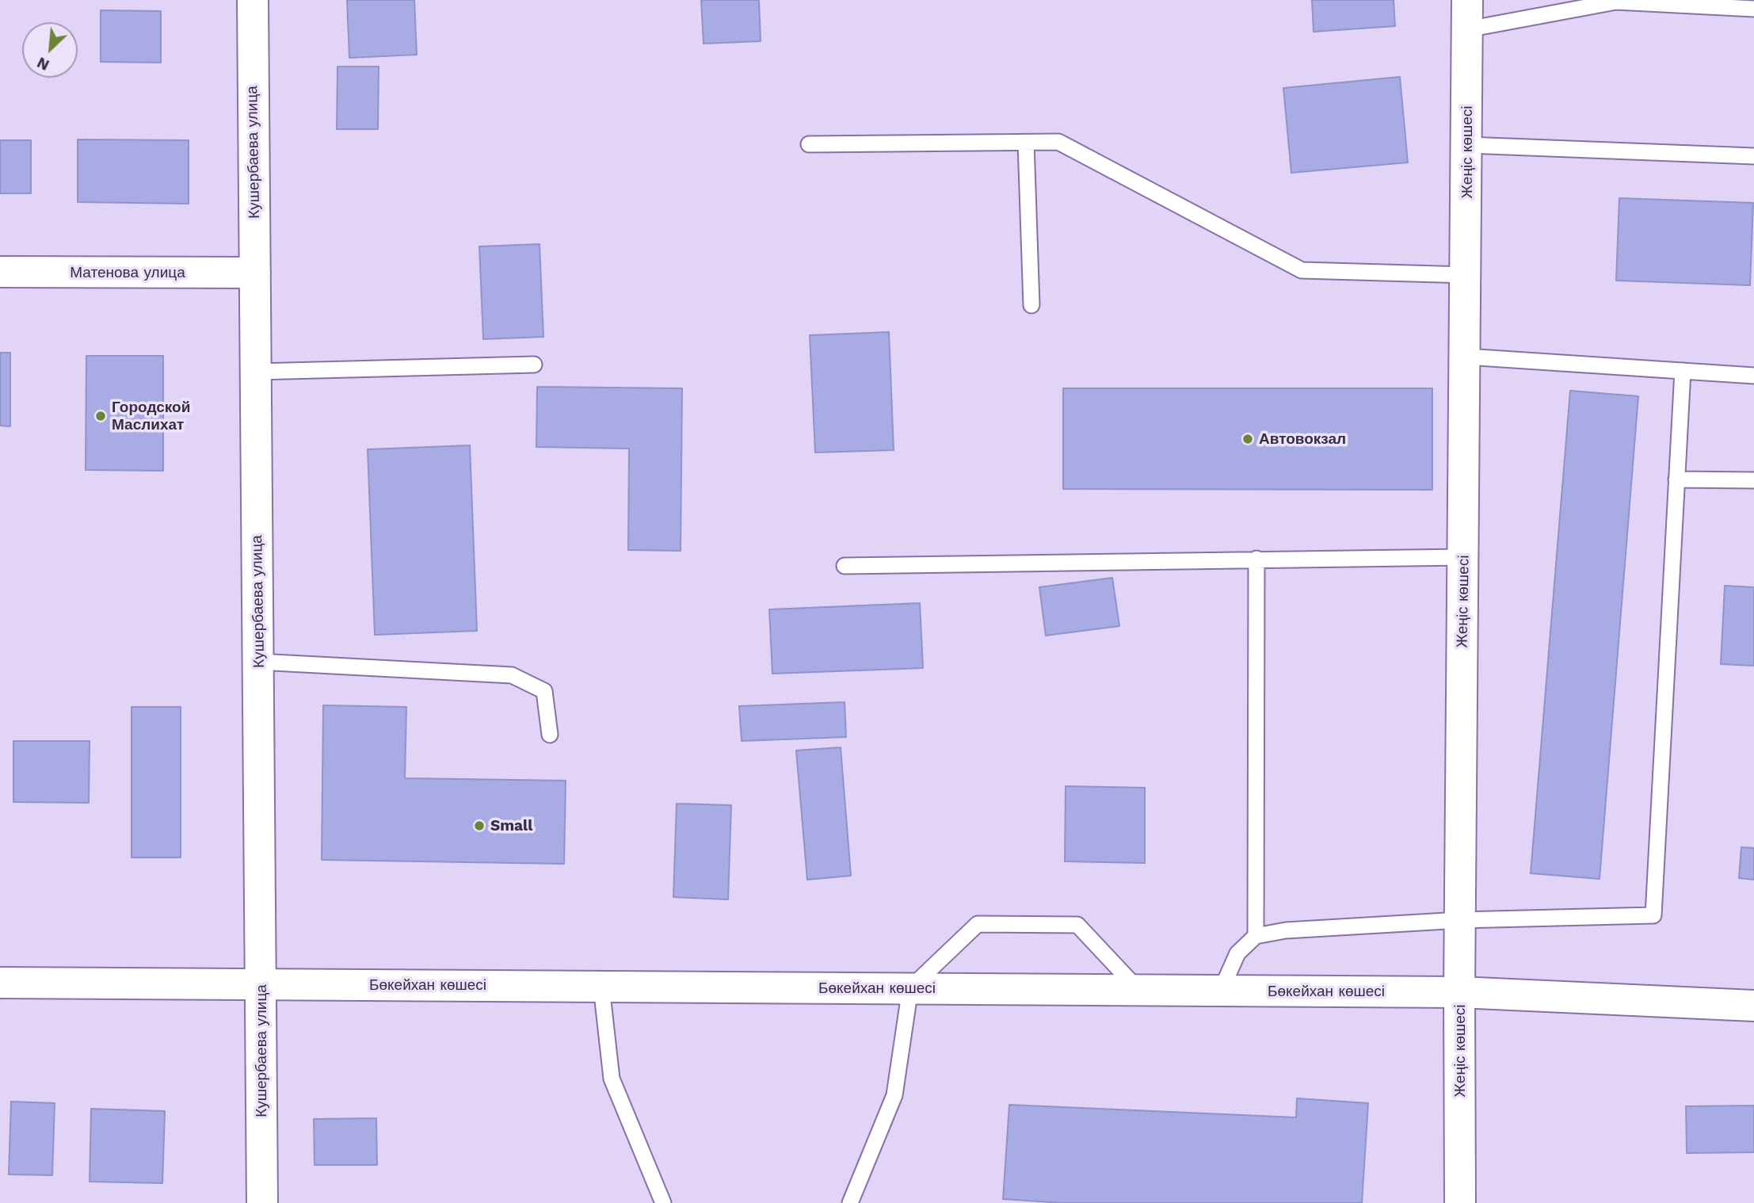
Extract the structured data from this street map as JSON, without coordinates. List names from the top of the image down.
{
  "streets": {
    "street": [
      "Кушербаева улица",
      "Жеңіс көшесі",
      "Матенова улица",
      "Бөкейхан көшесі"
    ]
  },
  "crossings": [
    ["Кушербаева улица", "Матенова улица"],
    ["Кушербаева улица", "Бөкейхан көшесі"],
    ["Жеңіс көшесі", "Бөкейхан көшесі"]
  ],
  "places": ["Городской Маслихат", "Автовокзал", "Small"],
  "north": "bottom left"
}
